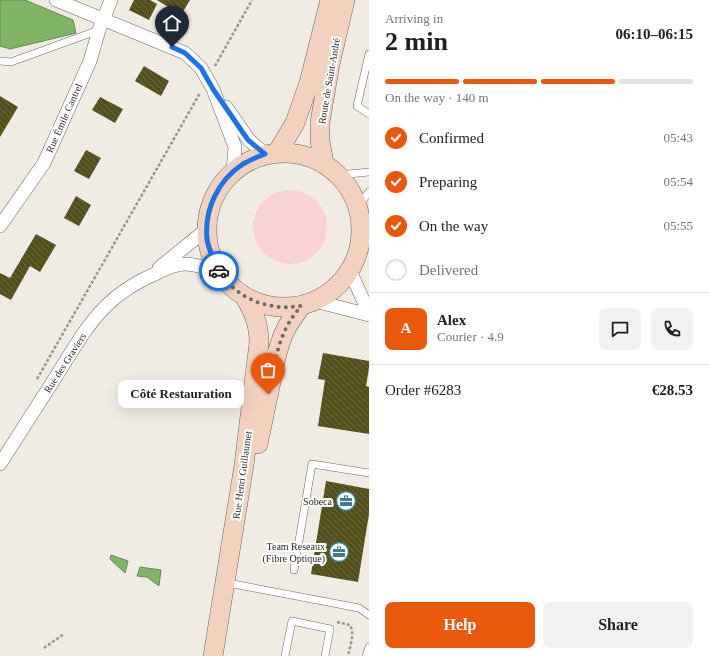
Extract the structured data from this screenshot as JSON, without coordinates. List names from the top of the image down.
{
  "streets": {
    "main road": ["Route de Saint-André", "Rue Henri Guillaumet"],
    "street": ["Rue Émile Cantrel", "Rue des Graviers"]
  },
  "places": {
    "other": ["Côté Restauration"],
    "office": ["Sobeca", "Team Reseaux (Fibre Optique)"]
  },
  "page": {
    "heading": ["2 min", "Arriving in", "06:10–06:15"],
    "panel": [
      "Alex",
      "Courier · 4.9",
      "Order #6283",
      "€28.53"
    ],
    "bar": "On the way · 140 m",
    "list": [
      ["Confirmed", "05:43"],
      ["Preparing", "05:54"],
      ["On the way", "05:55"],
      "Delivered"
    ],
    "round": "A",
    "bubble": "Côté Restauration",
    "buttons": ["Help", "Share"]
  }
}
